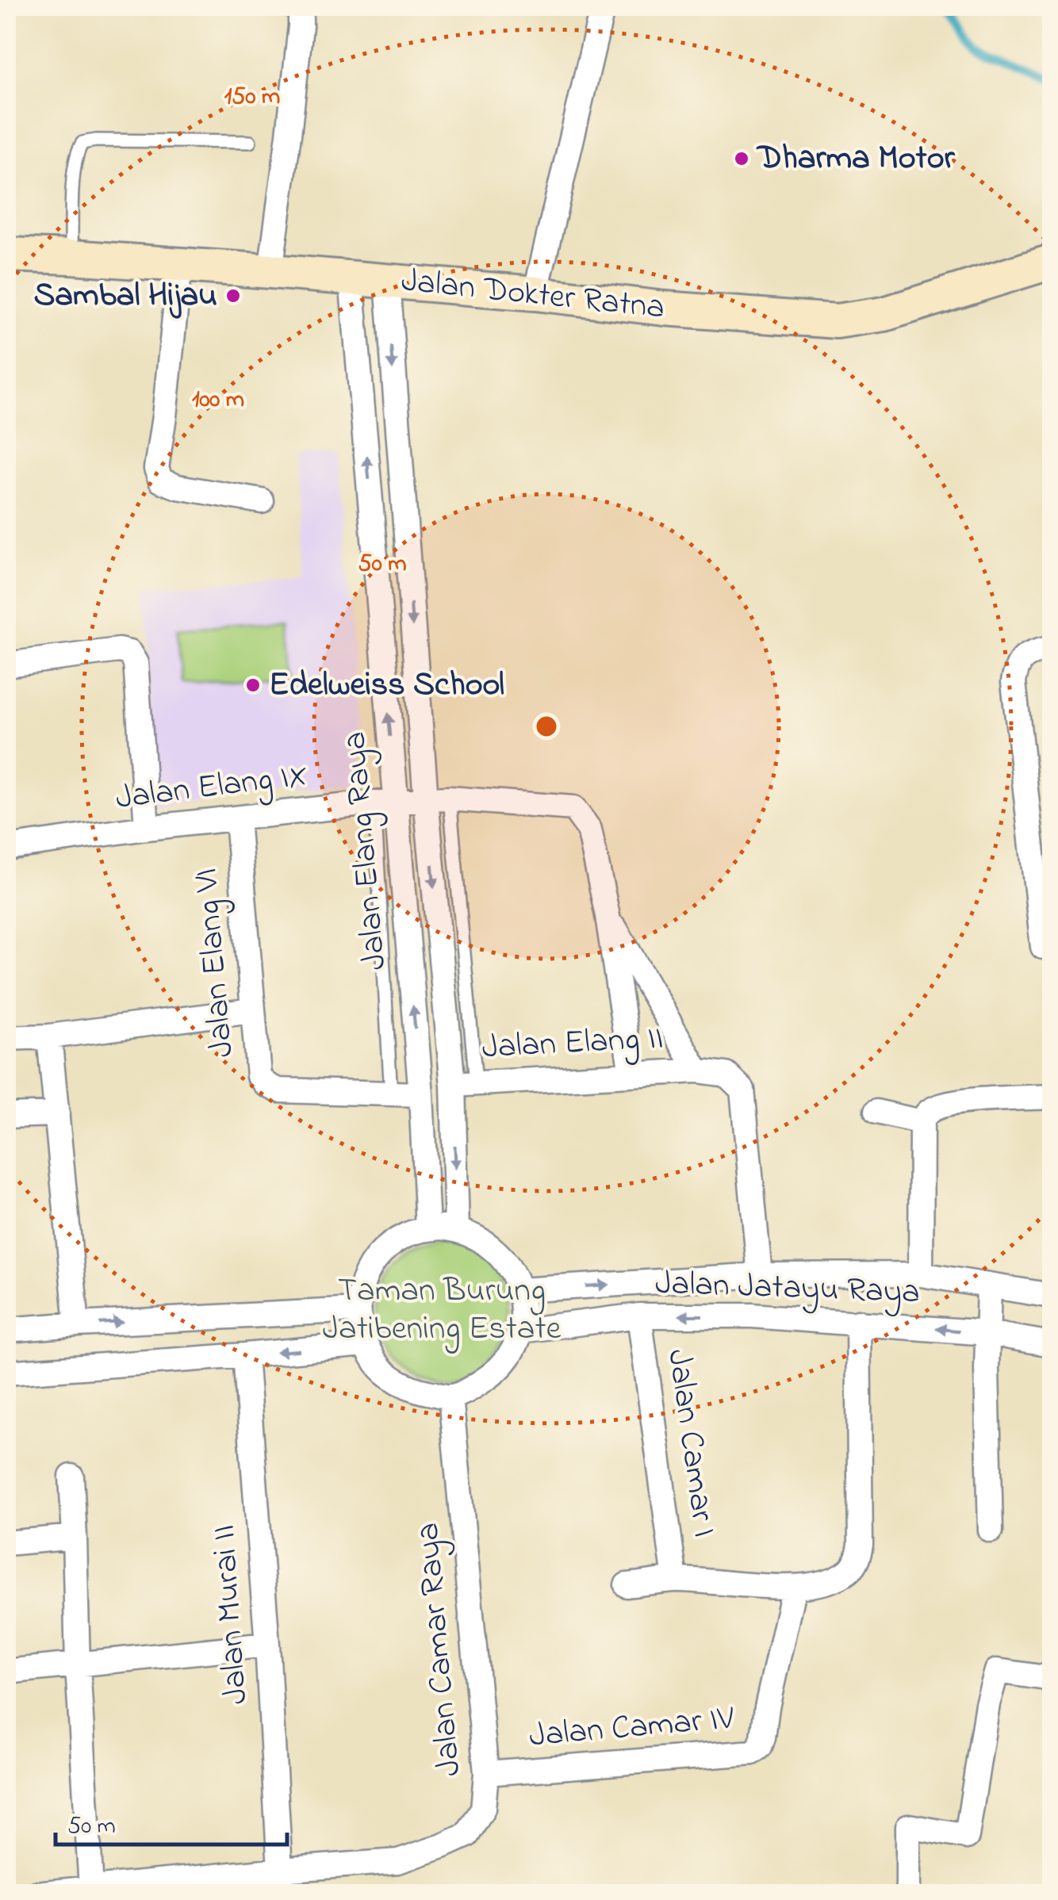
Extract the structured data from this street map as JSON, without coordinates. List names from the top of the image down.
{
  "streets": {
    "street": [
      "Jalan Dokter Ratna",
      "Jalan Elang IX",
      "Jalan Elang Raya",
      "Jalan Elang VI",
      "Jalan Elang II",
      "Jalan Jatayu Raya",
      "Jalan Camar I",
      "Jalan Murai II",
      "Jalan Camar Raya",
      "Jalan Camar IV"
    ]
  },
  "crossings": [
    ["Jalan Dokter Ratna", "Jalan Elang Raya"],
    ["Jalan Elang IX", "Jalan Elang Raya"],
    ["Jalan Elang IX", "Jalan Elang VI"],
    ["Jalan Elang Raya", "Jalan Elang VI"],
    ["Jalan Elang Raya", "Jalan Elang II"],
    ["Jalan Elang Raya", "Jalan Jatayu Raya"],
    ["Jalan Elang Raya", "Jalan Camar Raya"],
    ["Jalan Elang II", "Jalan Jatayu Raya"],
    ["Jalan Jatayu Raya", "Jalan Camar I"],
    ["Jalan Jatayu Raya", "Jalan Camar Raya"],
    ["Jalan Murai II", "Jalan Camar Raya"],
    ["Jalan Camar Raya", "Jalan Camar IV"]
  ],
  "parks": ["Taman Burung Jatibening Estate"],
  "places": ["Dharma Motor", "Sambal Hijau", "Edelweiss School"],
  "scale_bar": "50 m",
  "rings": ["150 m", "100 m", "50 m"]
}
